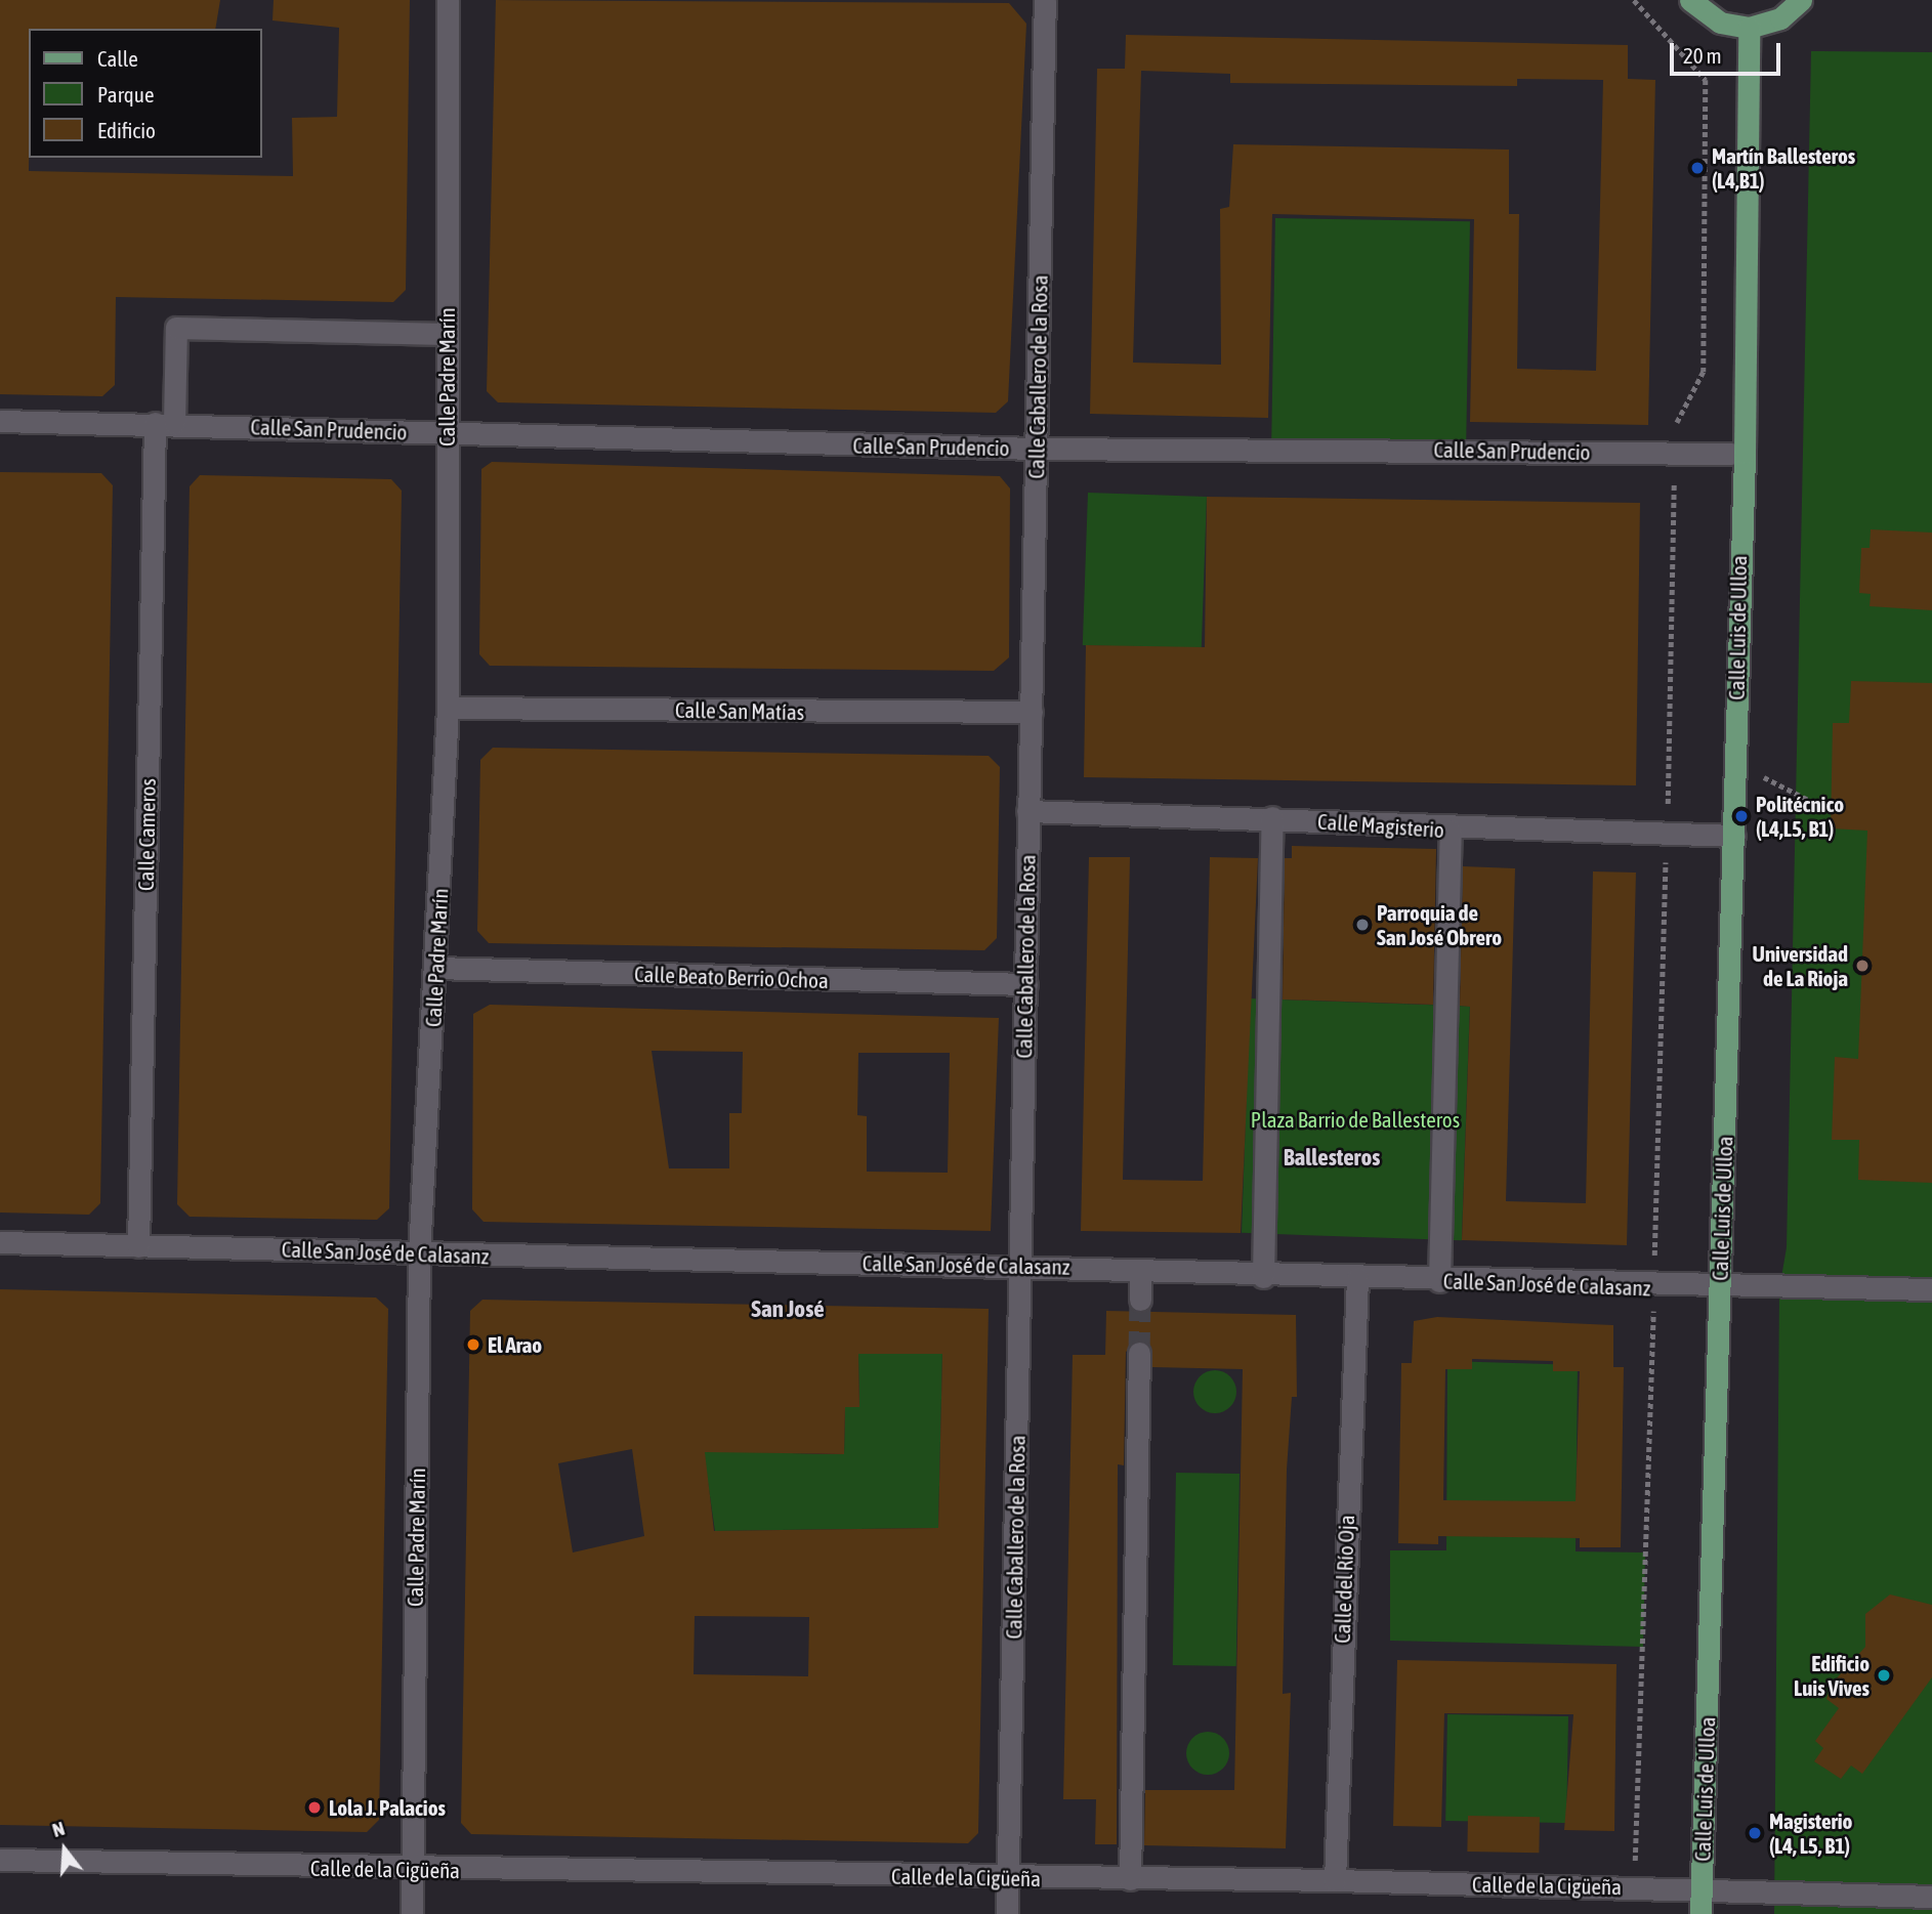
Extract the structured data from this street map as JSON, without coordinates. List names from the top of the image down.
{
  "streets": {
    "main road": ["Calle Luis de Ulloa"],
    "street": [
      "Calle Padre Marín",
      "Calle Caballero de la Rosa",
      "Calle San Prudencio",
      "Calle San Matías",
      "Calle Magisterio",
      "Calle Cameros",
      "Calle Beato Berrio Ochoa",
      "Calle San José de Calasanz",
      "Calle del Río Oja",
      "Calle de la Cigüeña"
    ]
  },
  "crossings": [
    ["Calle Padre Marín", "Calle San Prudencio"],
    ["Calle Padre Marín", "Calle San Matías"],
    ["Calle Padre Marín", "Calle Beato Berrio Ochoa"],
    ["Calle Padre Marín", "Calle San José de Calasanz"],
    ["Calle Padre Marín", "Calle de la Cigüeña"],
    ["Calle Caballero de la Rosa", "Calle San Prudencio"],
    ["Calle Caballero de la Rosa", "Calle San Matías"],
    ["Calle Caballero de la Rosa", "Calle Magisterio"],
    ["Calle Caballero de la Rosa", "Calle Beato Berrio Ochoa"],
    ["Calle Caballero de la Rosa", "Calle San José de Calasanz"],
    ["Calle Caballero de la Rosa", "Calle de la Cigüeña"],
    ["Calle San Prudencio", "Calle Luis de Ulloa"],
    ["Calle San Prudencio", "Calle Cameros"],
    ["Calle Luis de Ulloa", "Calle Magisterio"],
    ["Calle Luis de Ulloa", "Calle San José de Calasanz"],
    ["Calle Luis de Ulloa", "Calle de la Cigüeña"],
    ["Calle Cameros", "Calle San José de Calasanz"],
    ["Calle San José de Calasanz", "Calle del Río Oja"],
    ["Calle del Río Oja", "Calle de la Cigüeña"]
  ],
  "districts": ["Ballesteros", "San José"],
  "parks": ["Plaza Barrio de Ballesteros"],
  "places": [
    "Martín Ballesteros (L4,B1)",
    "Politécnico (L4,L5, B1)",
    "Parroquia de San José Obrero",
    "Universidad de La Rioja",
    "El Arao",
    "Edificio Luis Vives",
    "Lola J. Palacios",
    "Magisterio (L4, L5, B1)"
  ],
  "legend": ["Calle", "Parque", "Edificio"],
  "scale_bar": "20 m",
  "north": "top"
}
